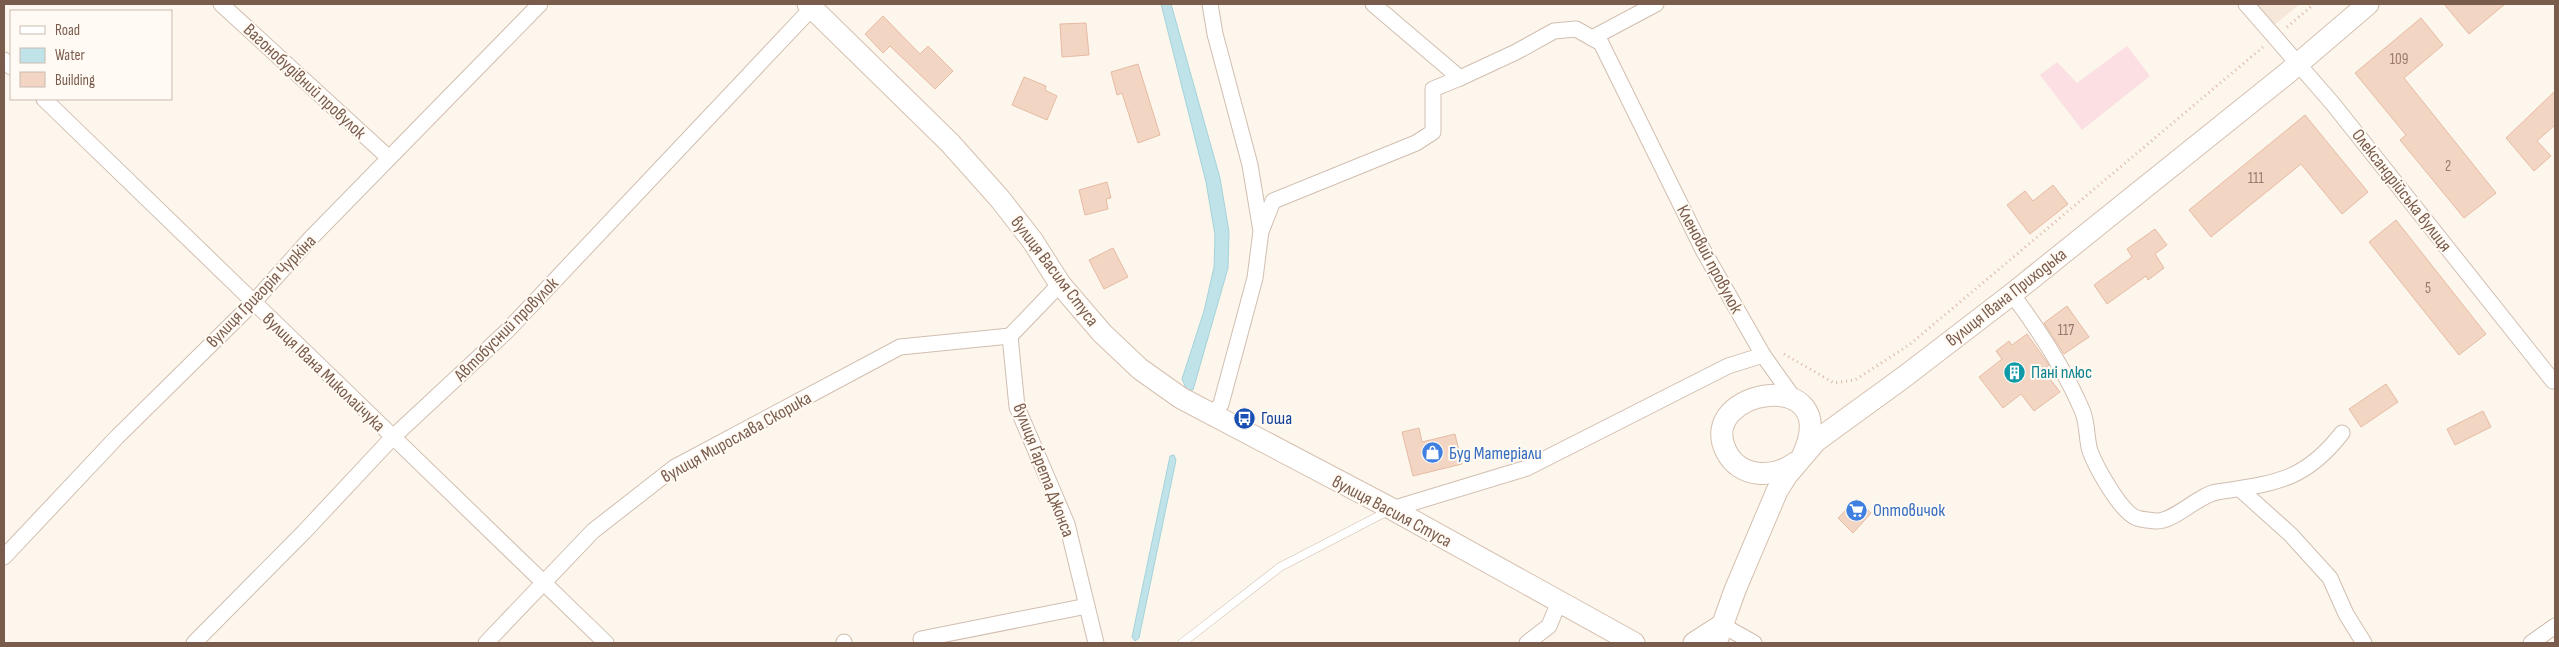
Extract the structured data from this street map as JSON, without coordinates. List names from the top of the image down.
{
  "streets": {
    "main road": ["вулиця Василя Стуса", "вулиця Івана Приходька"],
    "street": [
      "Вагонобудівний провулок",
      "Олександрійська вулиця",
      "Кленовий провулок",
      "вулиця Григорія Чуркіна",
      "Автобусний провулок",
      "вулиця Івана Миколайчука",
      "вулиця Мирослава Скорика",
      "вулиця Ґарета Джонса"
    ]
  },
  "crossings": [
    ["Вагонобудівний провулок", "вулиця Григорія Чуркіна"],
    ["Олександрійська вулиця", "вулиця Івана Приходька"],
    ["Кленовий провулок", "вулиця Івана Приходька"],
    ["вулиця Василя Стуса", "Автобусний провулок"],
    ["вулиця Григорія Чуркіна", "вулиця Івана Миколайчука"],
    ["Автобусний провулок", "вулиця Івана Миколайчука"],
    ["вулиця Івана Миколайчука", "вулиця Мирослава Скорика"],
    ["вулиця Мирослава Скорика", "вулиця Ґарета Джонса"]
  ],
  "places": {
    "building": ["Пані плюс"],
    "bus stop": ["Гоша"],
    "shop": ["Буд Матерiали"],
    "supermarket": ["Оптовичок"]
  },
  "house_numbers": [
    "109",
    "2",
    "111",
    "5",
    "117"
  ],
  "legend": ["Road", "Water", "Building"]
}
